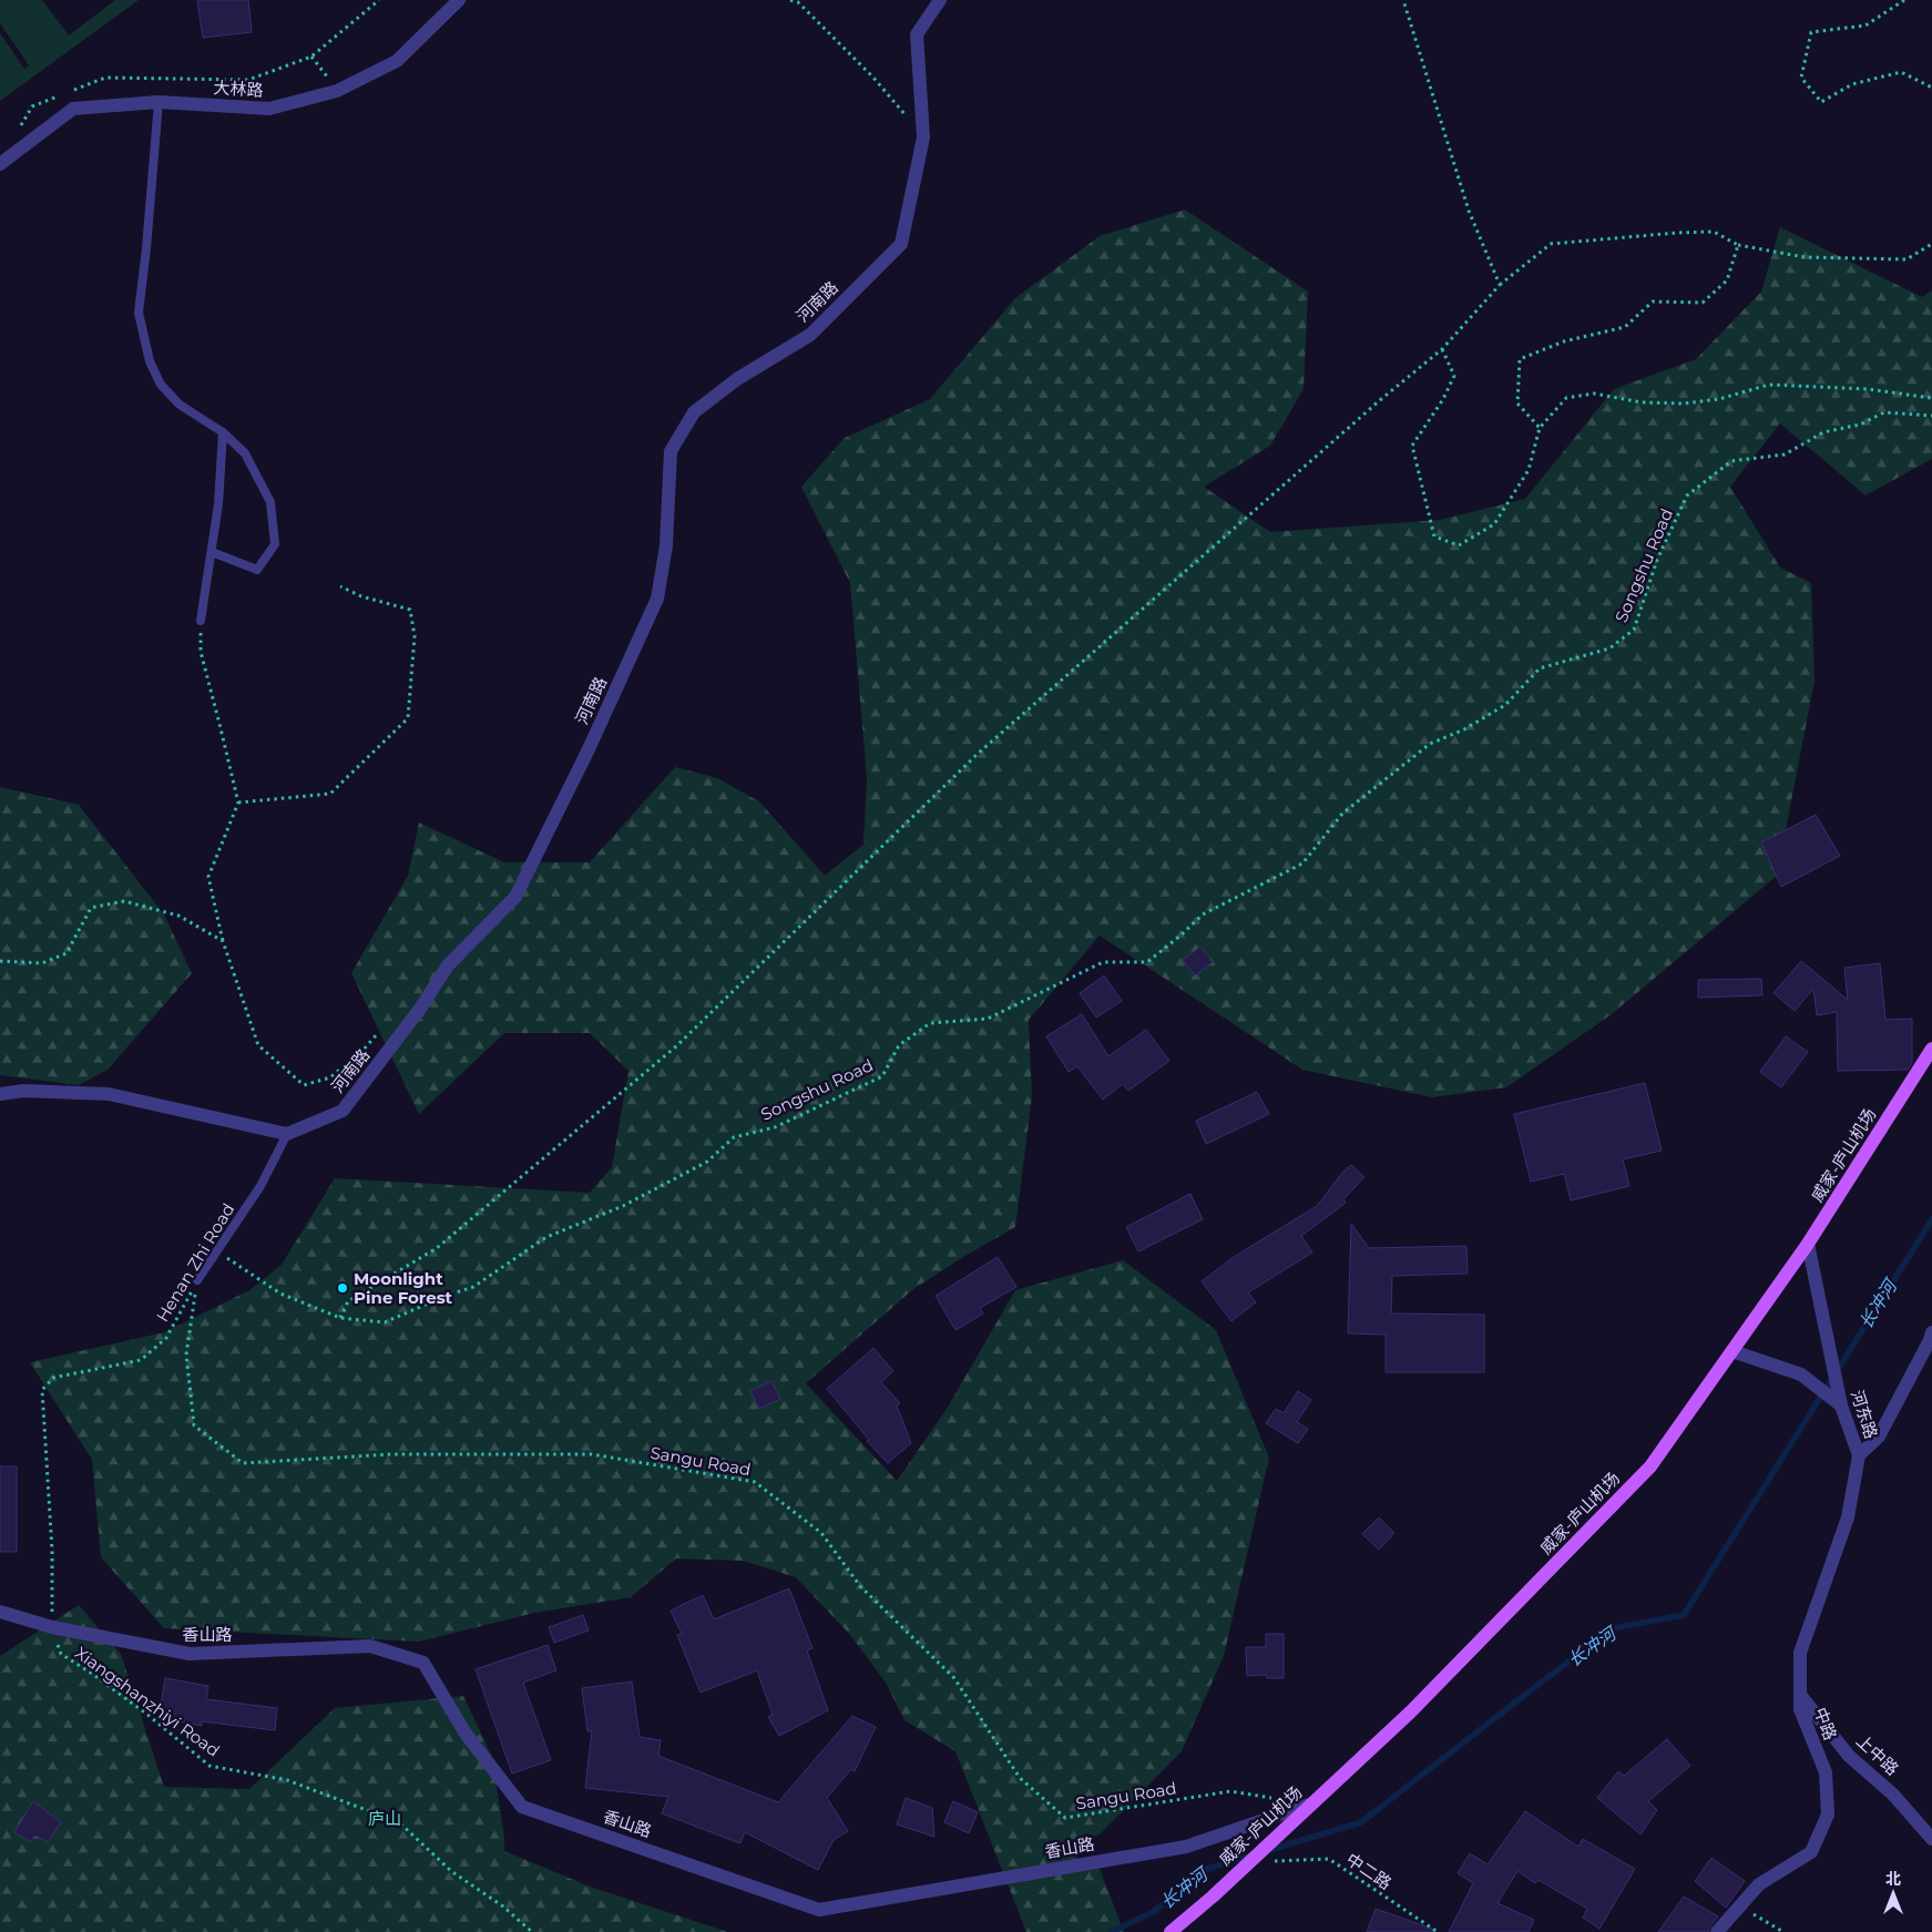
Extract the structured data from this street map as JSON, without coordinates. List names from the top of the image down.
{
  "streets": {
    "main road": ["威家-庐山机场"],
    "street": [
      "大林路",
      "河南路",
      "河东路",
      "香山路",
      "中路",
      "上中路"
    ],
    "lane": ["Henan Zhi Road"],
    "path": [
      "Songshu Road",
      "Sangu Road",
      "Xiangshanzhiyi Road",
      "中二路"
    ]
  },
  "crossings": [
    ["河南路", "Henan Zhi Road"],
    ["Songshu Road", "Henan Zhi Road"],
    ["威家-庐山机场", "河东路"],
    ["威家-庐山机场", "香山路"],
    ["威家-庐山机场", "中二路"],
    ["Henan Zhi Road", "Sangu Road"],
    ["Henan Zhi Road", "香山路"],
    ["Henan Zhi Road", "Xiangshanzhiyi Road"],
    ["河东路", "中路"],
    ["香山路", "Xiangshanzhiyi Road"],
    ["中路", "上中路"]
  ],
  "water": ["长冲河"],
  "parks": ["庐山"],
  "places": ["Moonlight Pine Forest"],
  "north": "top"
}
